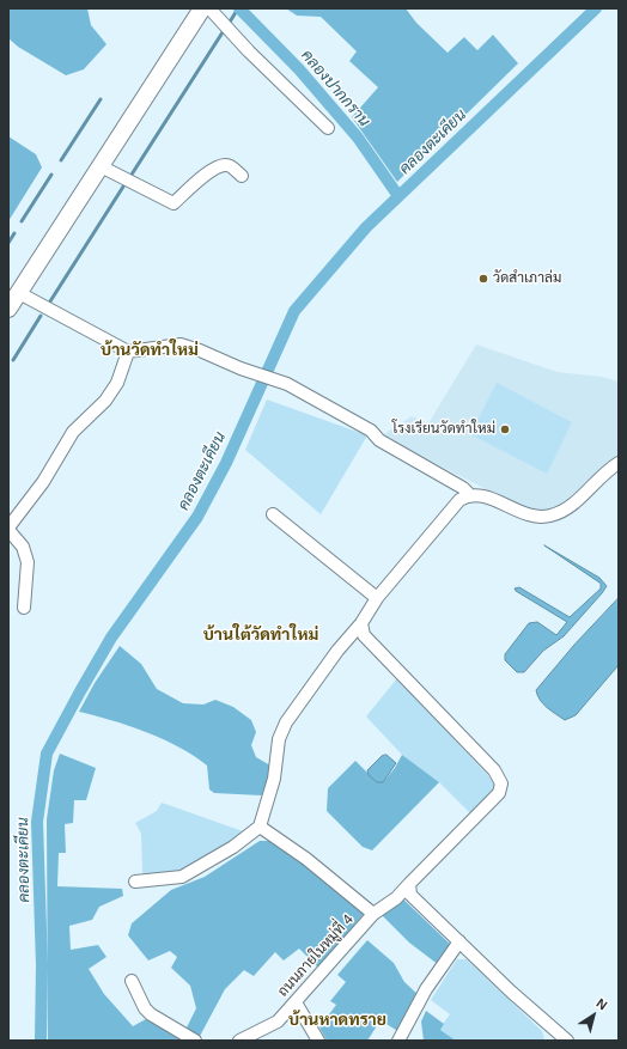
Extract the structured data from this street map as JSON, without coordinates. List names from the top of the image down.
{
  "streets": {
    "street": ["ถนนภายในหมู่ที่ 4"]
  },
  "districts": ["บ้านวัดทำใหม่", "บ้านใต้วัดทำใหม่", "บ้านหาดทราย"],
  "water": ["คลองปากกราน", "คลองตะเคียน"],
  "places": ["วัดสำเภาล่ม", "โรงเรียนวัดทำใหม่"],
  "north": "top right"
}
